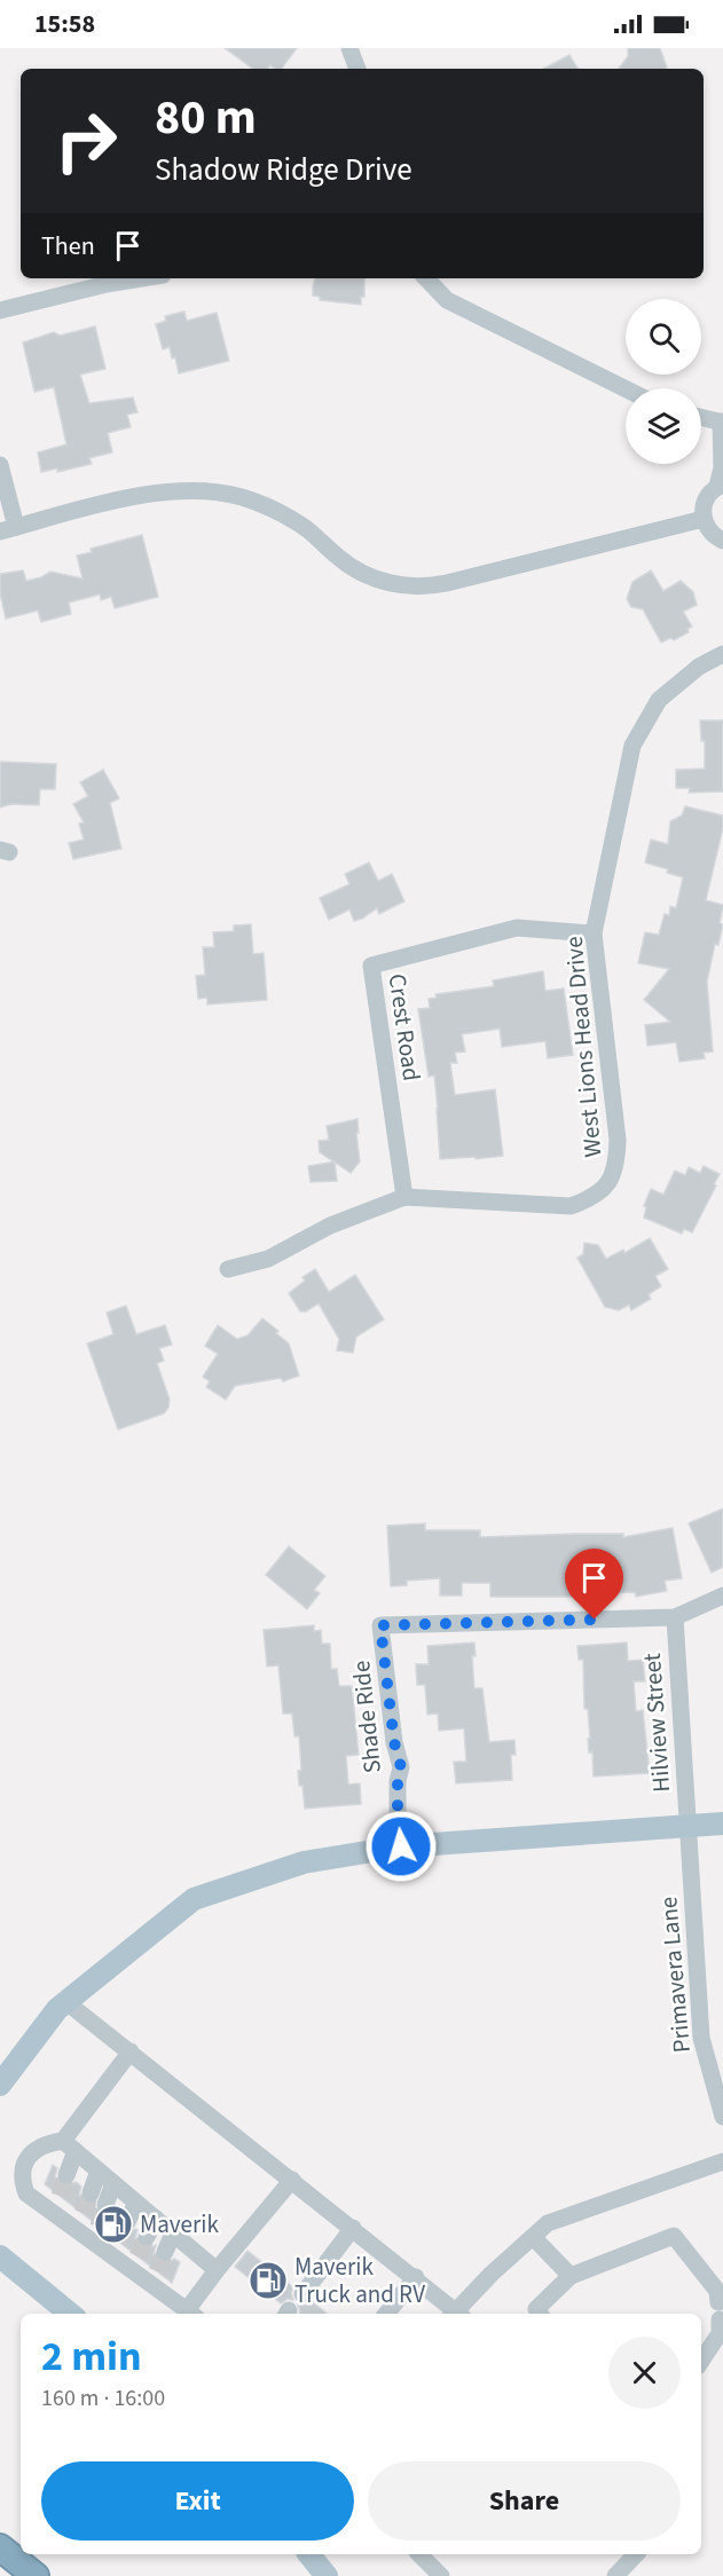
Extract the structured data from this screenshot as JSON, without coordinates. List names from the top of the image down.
{
  "streets": {
    "street": [
      "Crest Road",
      "West Lions Head Drive",
      "Shade Ride",
      "Hilview Street",
      "Primavera Lane"
    ]
  },
  "crossings": [
    ["Crest Road", "West Lions Head Drive"],
    ["Shade Ride", "Hilview Street"],
    ["Hilview Street", "Primavera Lane"]
  ],
  "places": {
    "fuel station": ["Maverik", "Maverik Truck and RV"]
  },
  "page": {
    "status": "15:58",
    "turn": ["80 m", "Shadow Ridge Drive"],
    "then": "Then",
    "heading": ["2 min", "160 m · 16:00"],
    "buttons": ["Exit", "Share"]
  }
}
